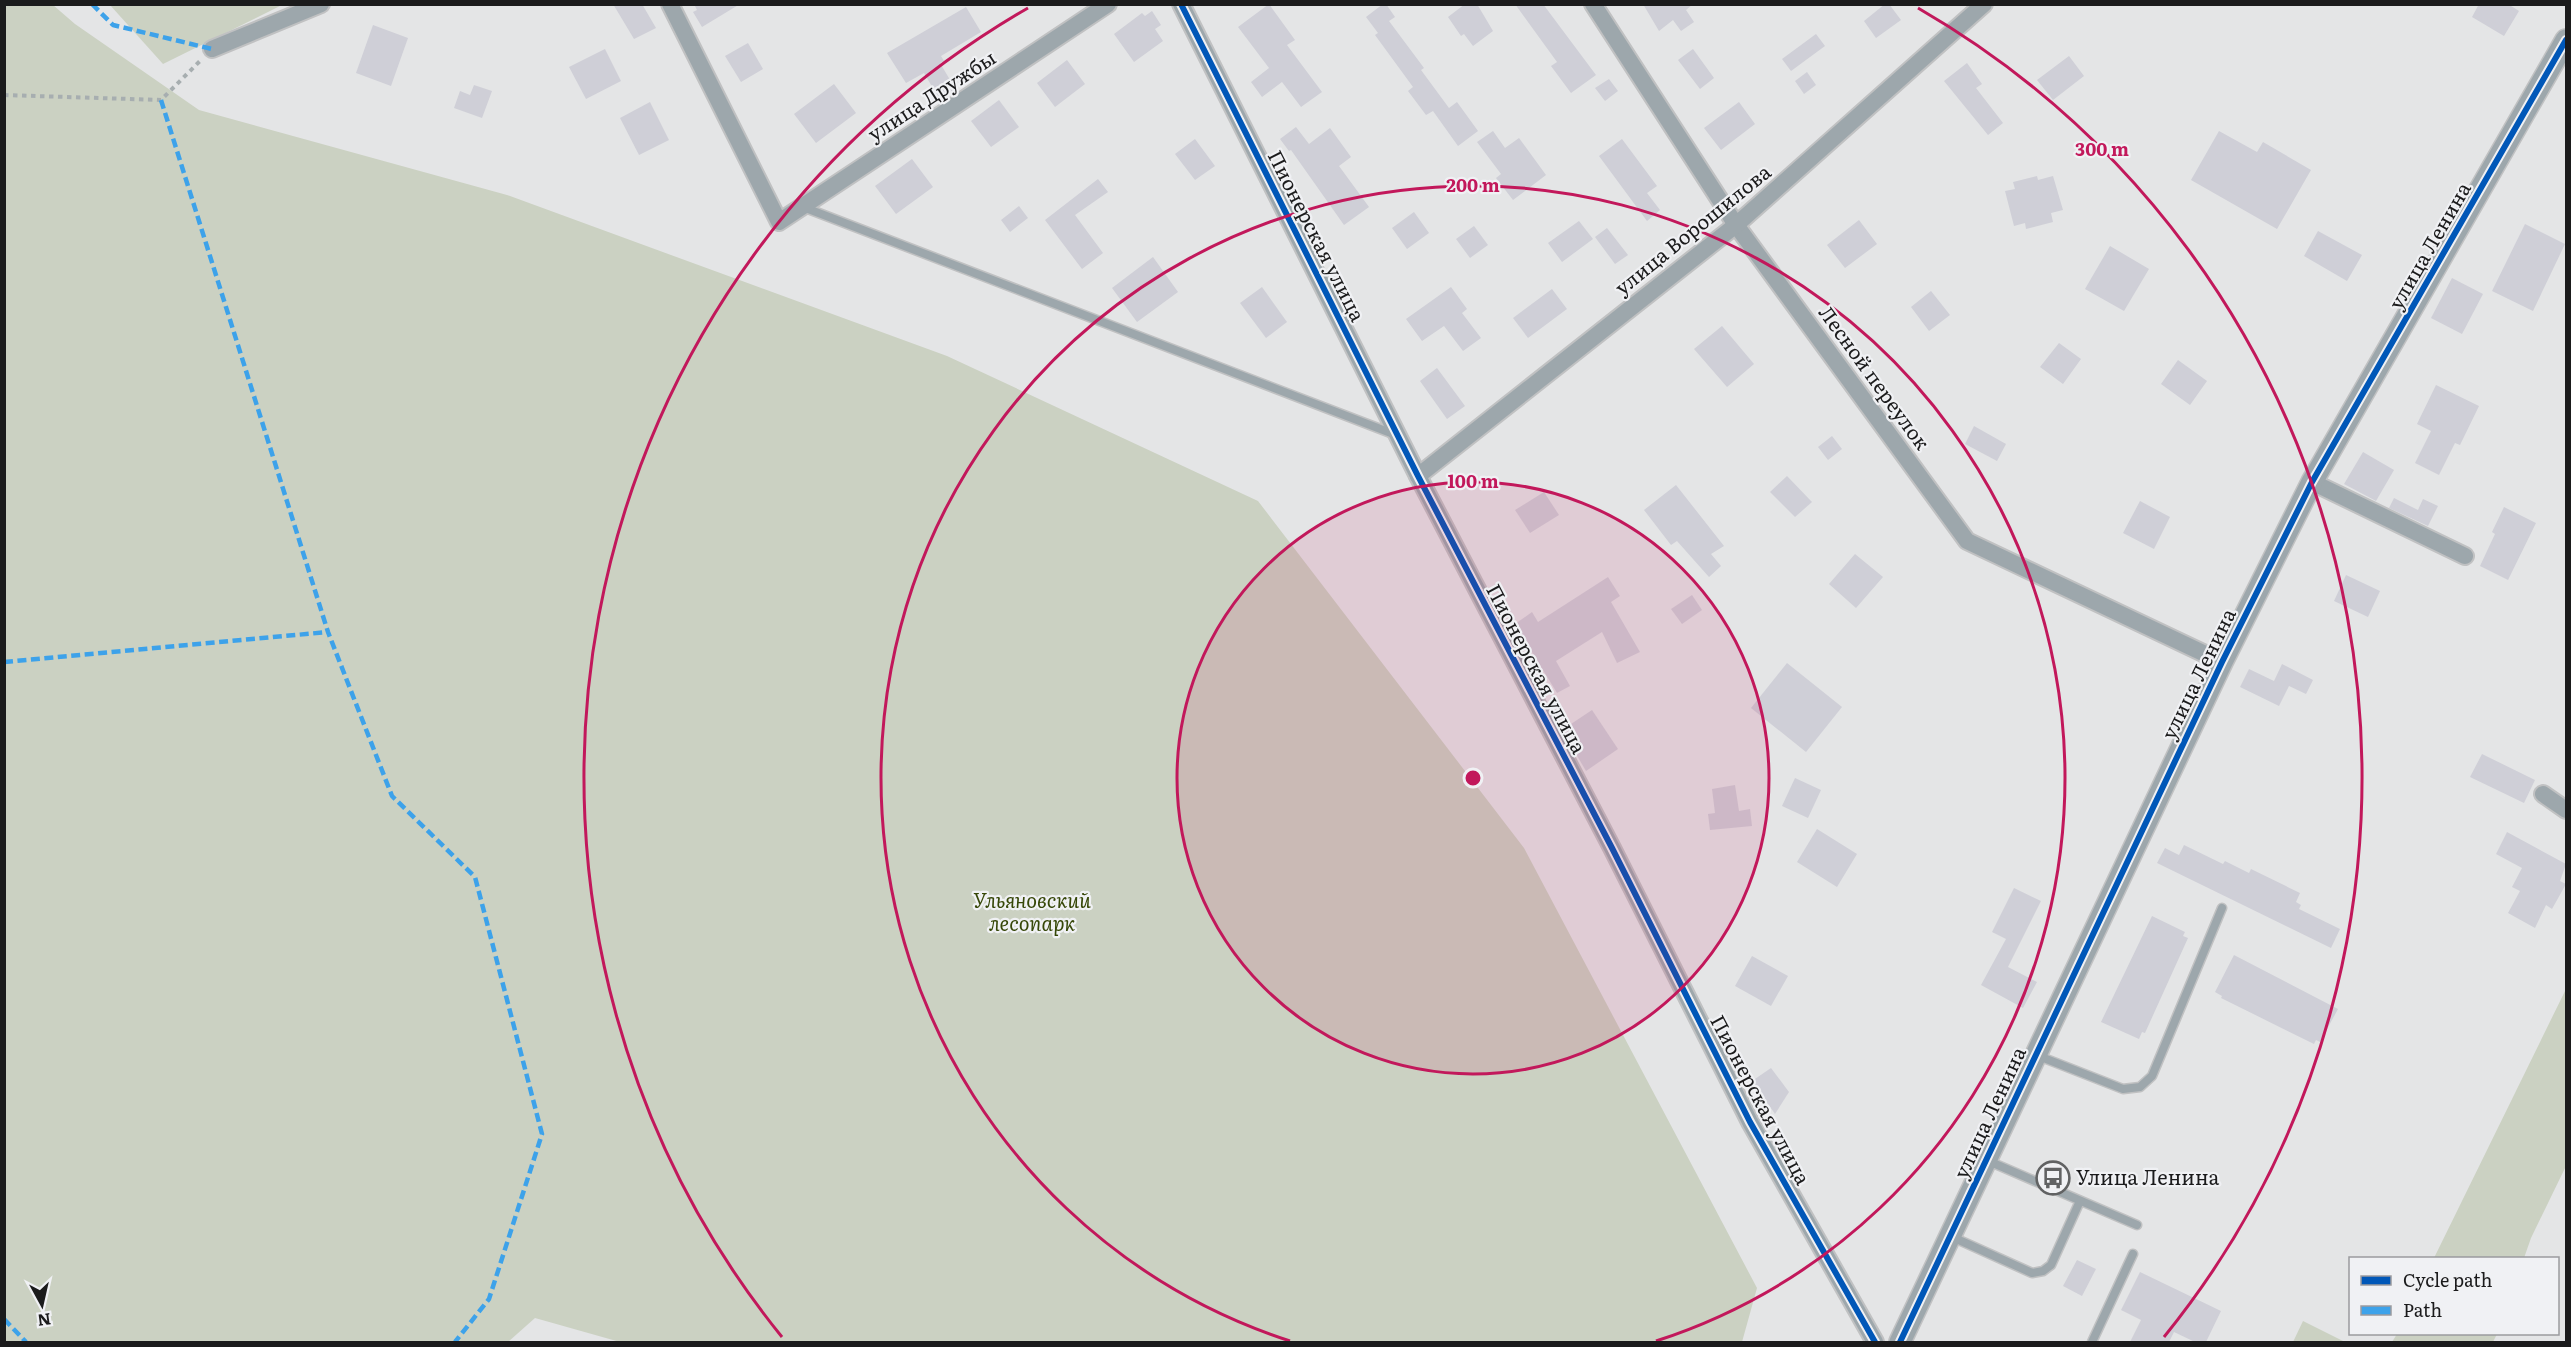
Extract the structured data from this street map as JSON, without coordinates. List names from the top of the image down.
{
  "streets": {
    "street": [
      "улица Дружбы",
      "улица Ворошилова",
      "Пионерская улица",
      "улица Ленина",
      "Лесной переулок"
    ]
  },
  "crossings": [
    ["улица Ворошилова", "Пионерская улица"],
    ["улица Ворошилова", "Лесной переулок"],
    ["улица Ленина", "Лесной переулок"]
  ],
  "parks": ["Ульяновский лесопарк"],
  "places": {
    "bus stop": ["Улица Ленина"]
  },
  "legend": ["Cycle path", "Path"],
  "north": "bottom",
  "rings": ["300 m", "200 m", "100 m"]
}
